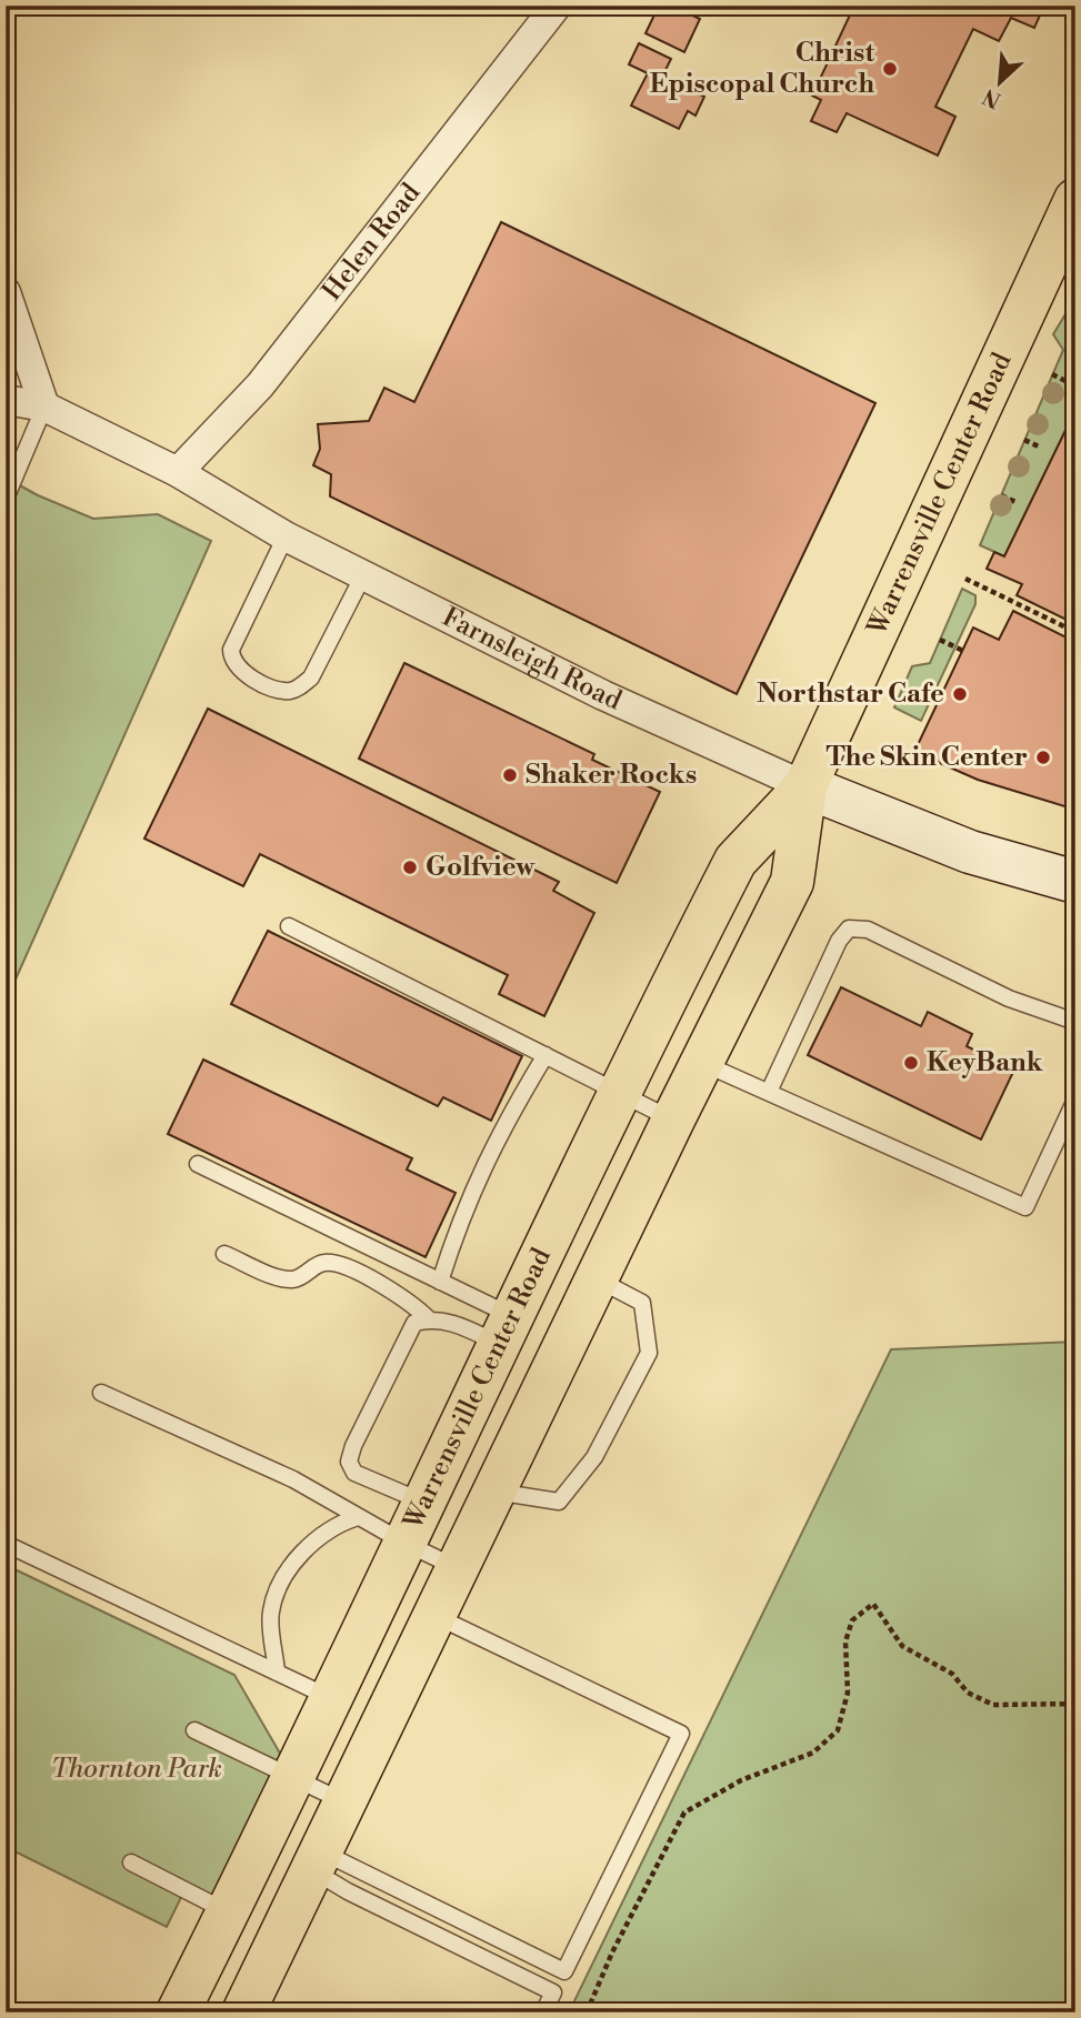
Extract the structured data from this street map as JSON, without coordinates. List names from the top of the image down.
{
  "streets": {
    "main road": ["Warrensville Center Road", "Farnsleigh Road"],
    "street": ["Helen Road"]
  },
  "crossings": [
    ["Helen Road", "Farnsleigh Road"],
    ["Warrensville Center Road", "Farnsleigh Road"]
  ],
  "parks": ["Thornton Park"],
  "places": [
    "Christ Episcopal Church",
    "Northstar Cafe",
    "The Skin Center",
    "Shaker Rocks",
    "Golfview",
    "KeyBank"
  ],
  "north": "bottom left"
}
